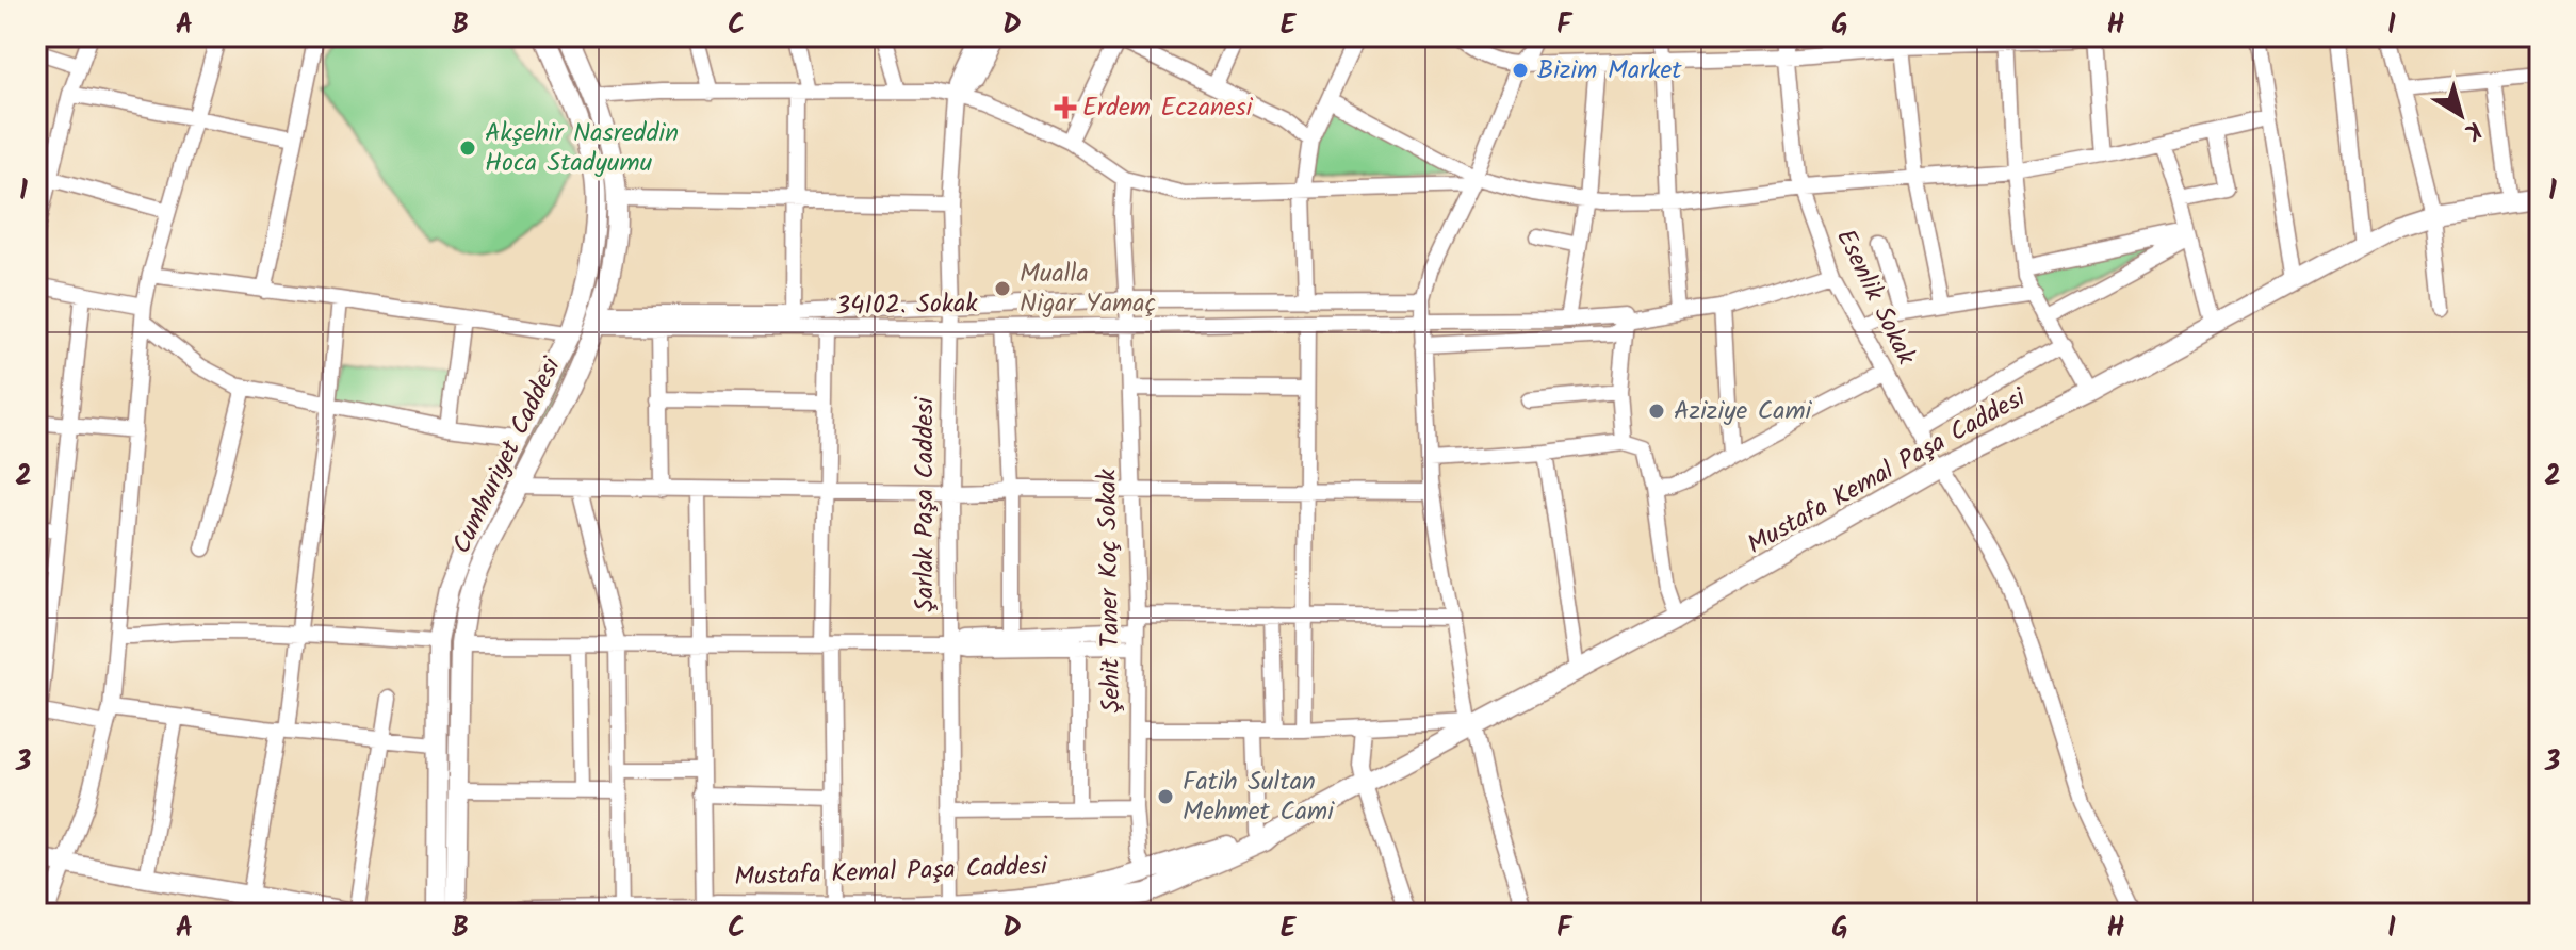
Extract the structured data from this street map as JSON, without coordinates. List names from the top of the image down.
{
  "streets": {
    "main road": ["Cumhuriyet Caddesi", "Mustafa Kemal Paşa Caddesi"],
    "street": [
      "Esenlik Sokak",
      "34102. Sokak",
      "Şarlak Paşa Caddesi",
      "Şehit Taner Koç Sokak"
    ]
  },
  "crossings": [
    ["Esenlik Sokak", "Mustafa Kemal Paşa Caddesi"],
    ["34102. Sokak", "Cumhuriyet Caddesi"],
    ["34102. Sokak", "Şarlak Paşa Caddesi"],
    ["34102. Sokak", "Şehit Taner Koç Sokak"],
    ["Cumhuriyet Caddesi", "Mustafa Kemal Paşa Caddesi"],
    ["Mustafa Kemal Paşa Caddesi", "Şarlak Paşa Caddesi"],
    ["Mustafa Kemal Paşa Caddesi", "Şehit Taner Koç Sokak"]
  ],
  "places": {
    "other": [
      "Bizim Market",
      "Akşehir Nasreddin Hoca Stadyumu",
      "Mualla Nigar Yamaç",
      "Aziziye Cami",
      "Fatih Sultan Mehmet Cami"
    ],
    "health": ["Erdem Eczanesi"]
  },
  "north": "bottom right",
  "grid": {
    "columns": [
      "A",
      "B",
      "C",
      "D",
      "E",
      "F",
      "G",
      "H",
      "I"
    ],
    "rows": ["1", "2", "3"]
  }
}
